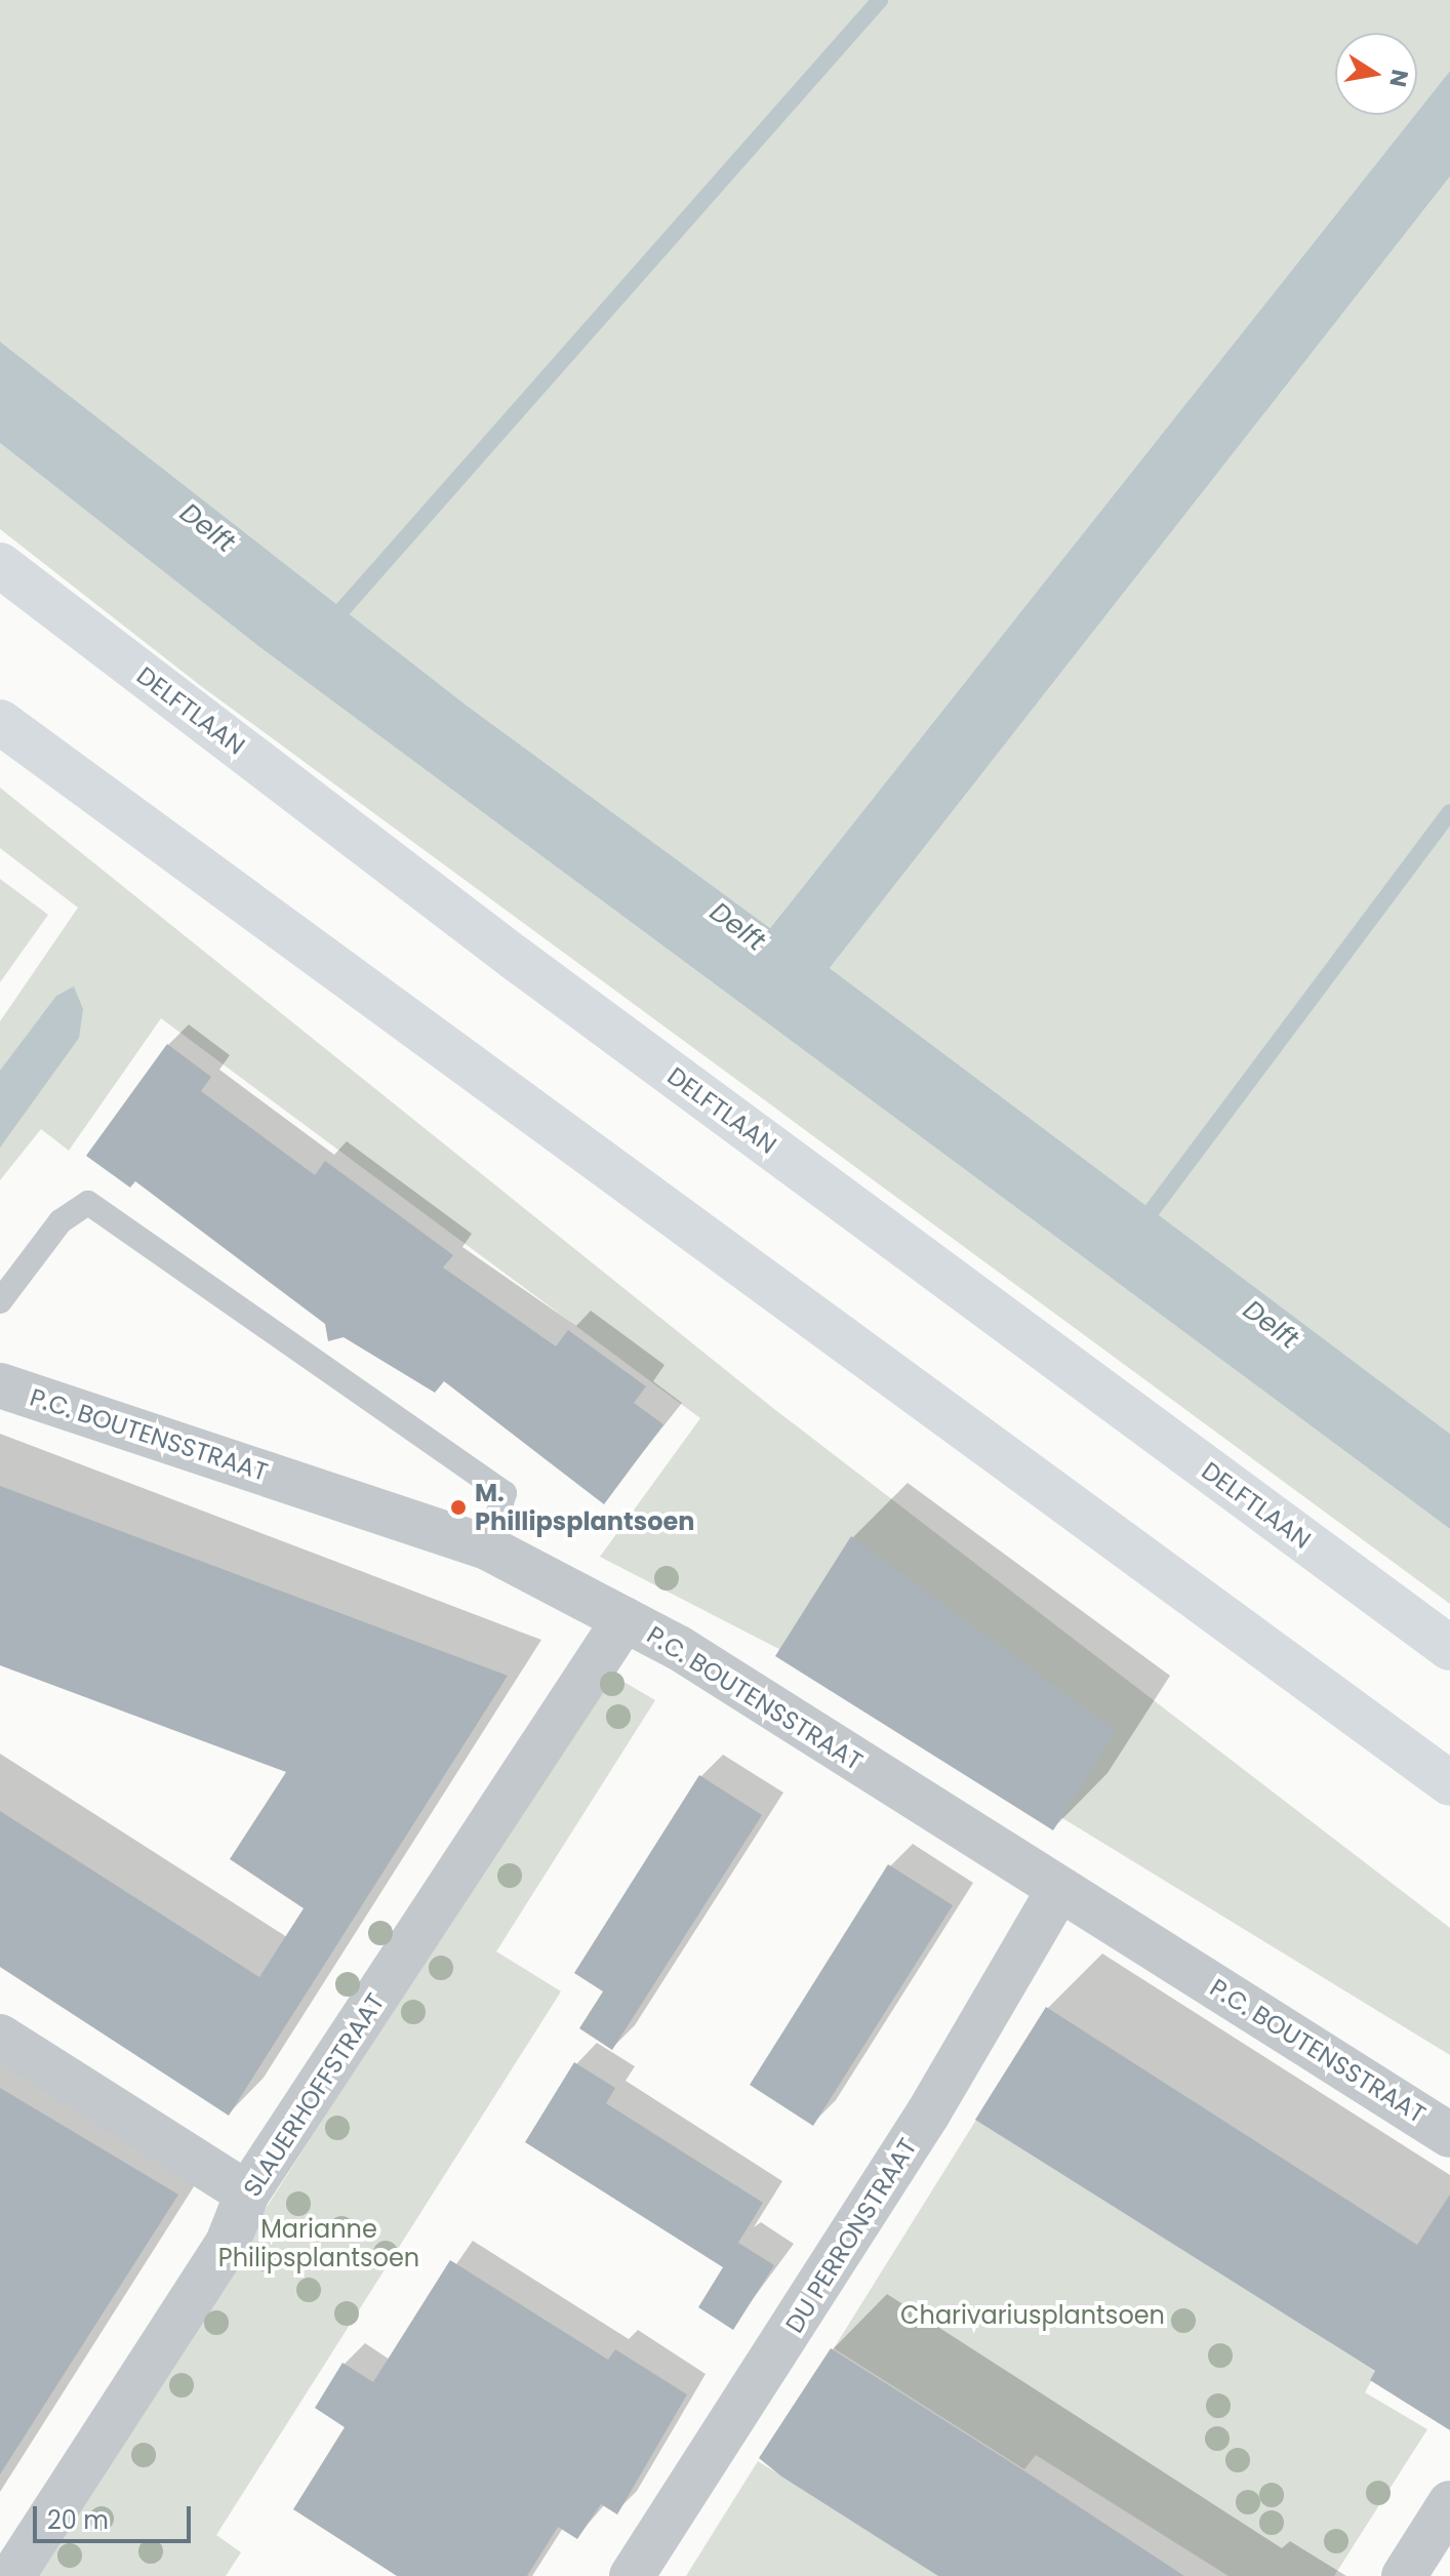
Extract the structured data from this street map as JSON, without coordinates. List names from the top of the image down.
{
  "streets": {
    "main road": ["DELFTLAAN"],
    "street": ["P.C. BOUTENSSTRAAT", "SLAUERHOFFSTRAAT", "DU PERRONSTRAAT"]
  },
  "crossings": [
    ["P.C. BOUTENSSTRAAT", "SLAUERHOFFSTRAAT"],
    ["P.C. BOUTENSSTRAAT", "DU PERRONSTRAAT"]
  ],
  "water": ["Delft"],
  "parks": ["Marianne Philipsplantsoen", "Charivariusplantsoen"],
  "places": ["M. Phillipsplantsoen"],
  "scale_bar": "20 m",
  "north": "right"
}
